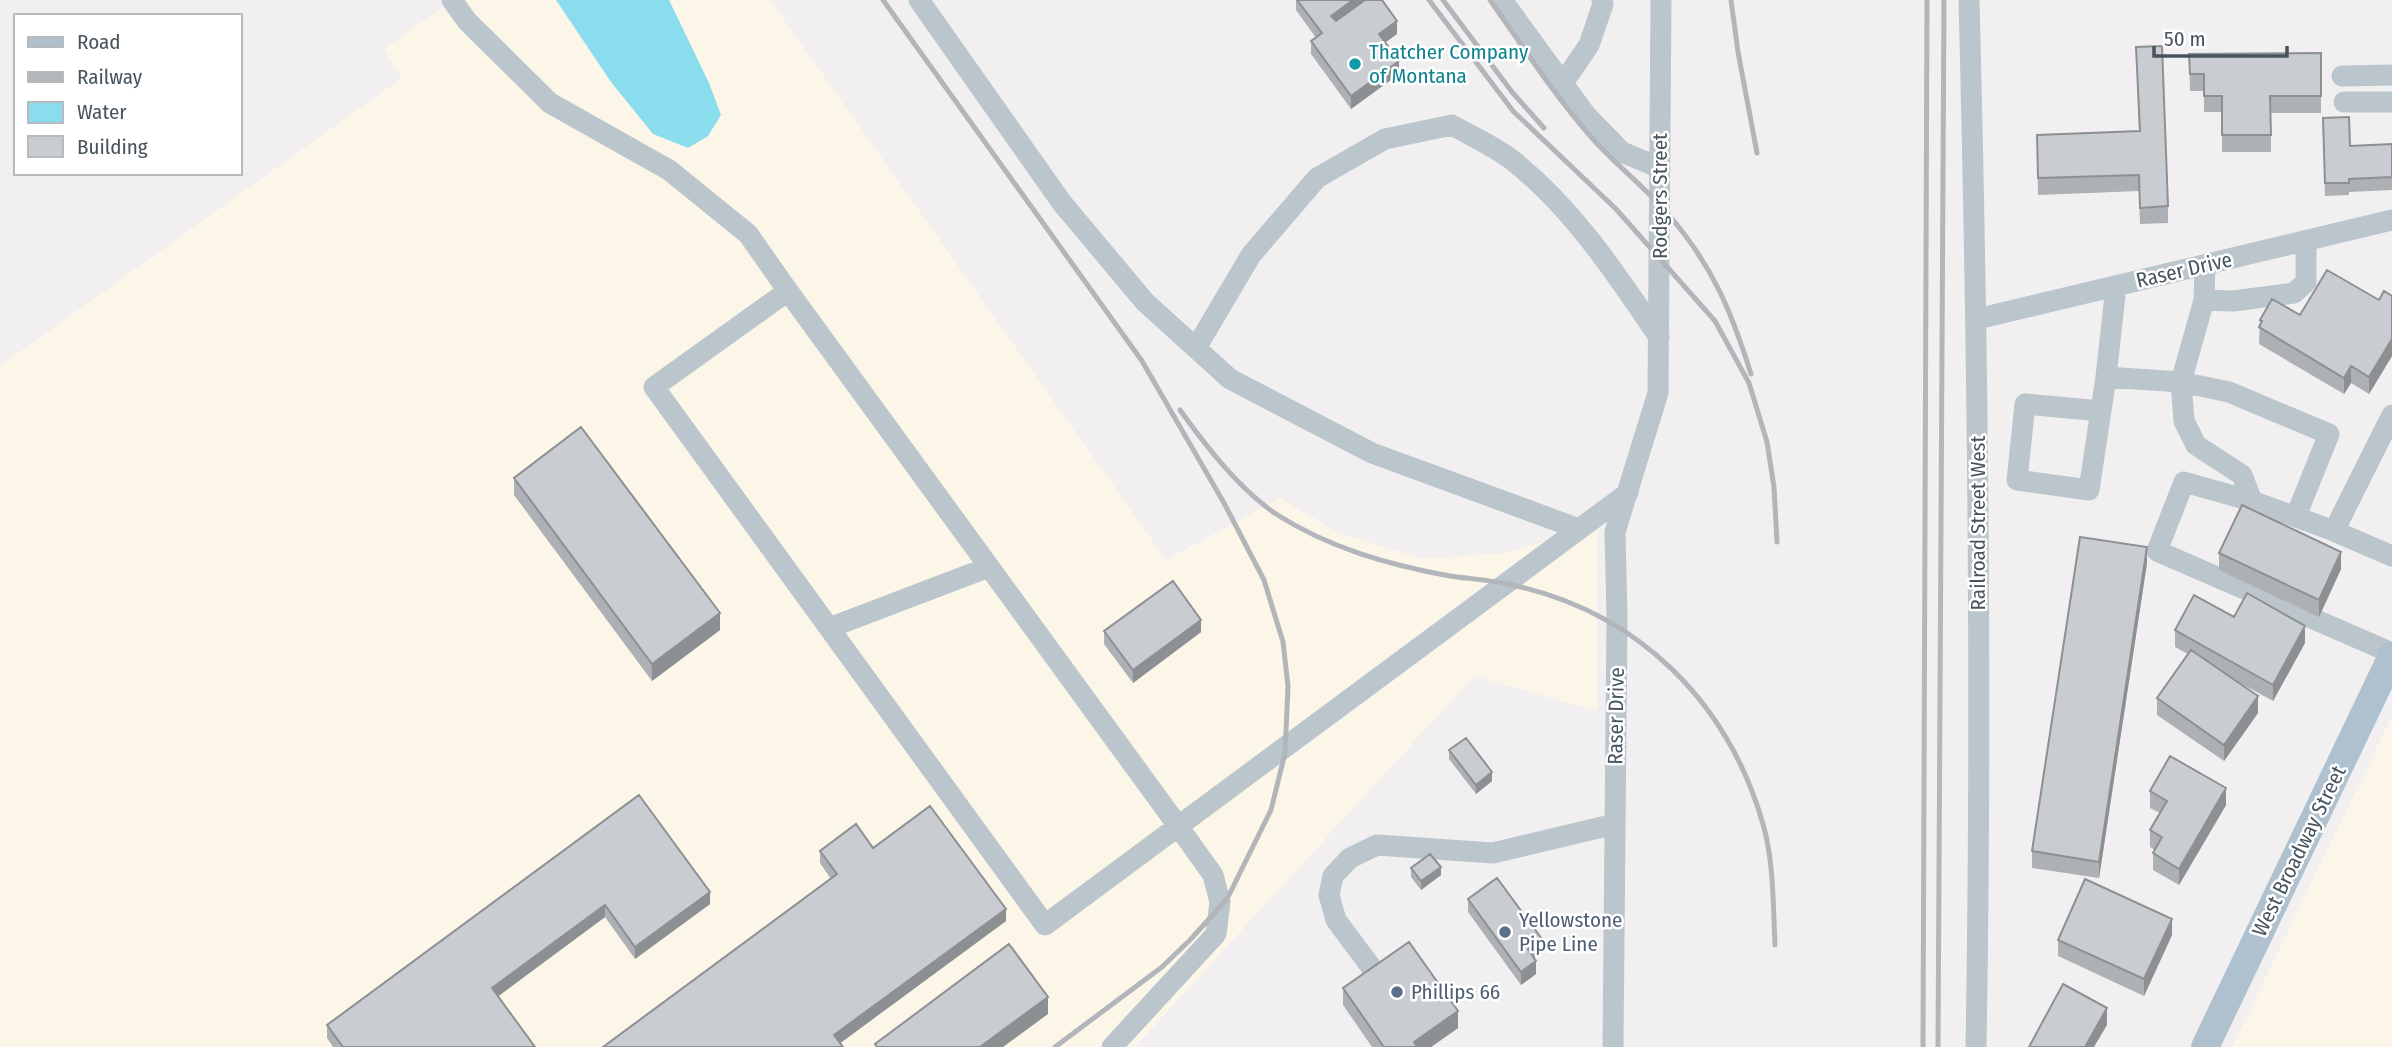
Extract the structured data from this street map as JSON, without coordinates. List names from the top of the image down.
{
  "streets": {
    "main road": ["West Broadway Street"],
    "street": ["Rodgers Street", "Raser Drive", "Railroad Street West"]
  },
  "crossings": [
    ["Rodgers Street", "Raser Drive"],
    ["Raser Drive", "Railroad Street West"]
  ],
  "places": ["Thatcher Company of Montana", "Yellowstone Pipe Line", "Phillips 66"],
  "legend": [
    "Road",
    "Railway",
    "Water",
    "Building"
  ],
  "scale_bar": "50 m"
}
